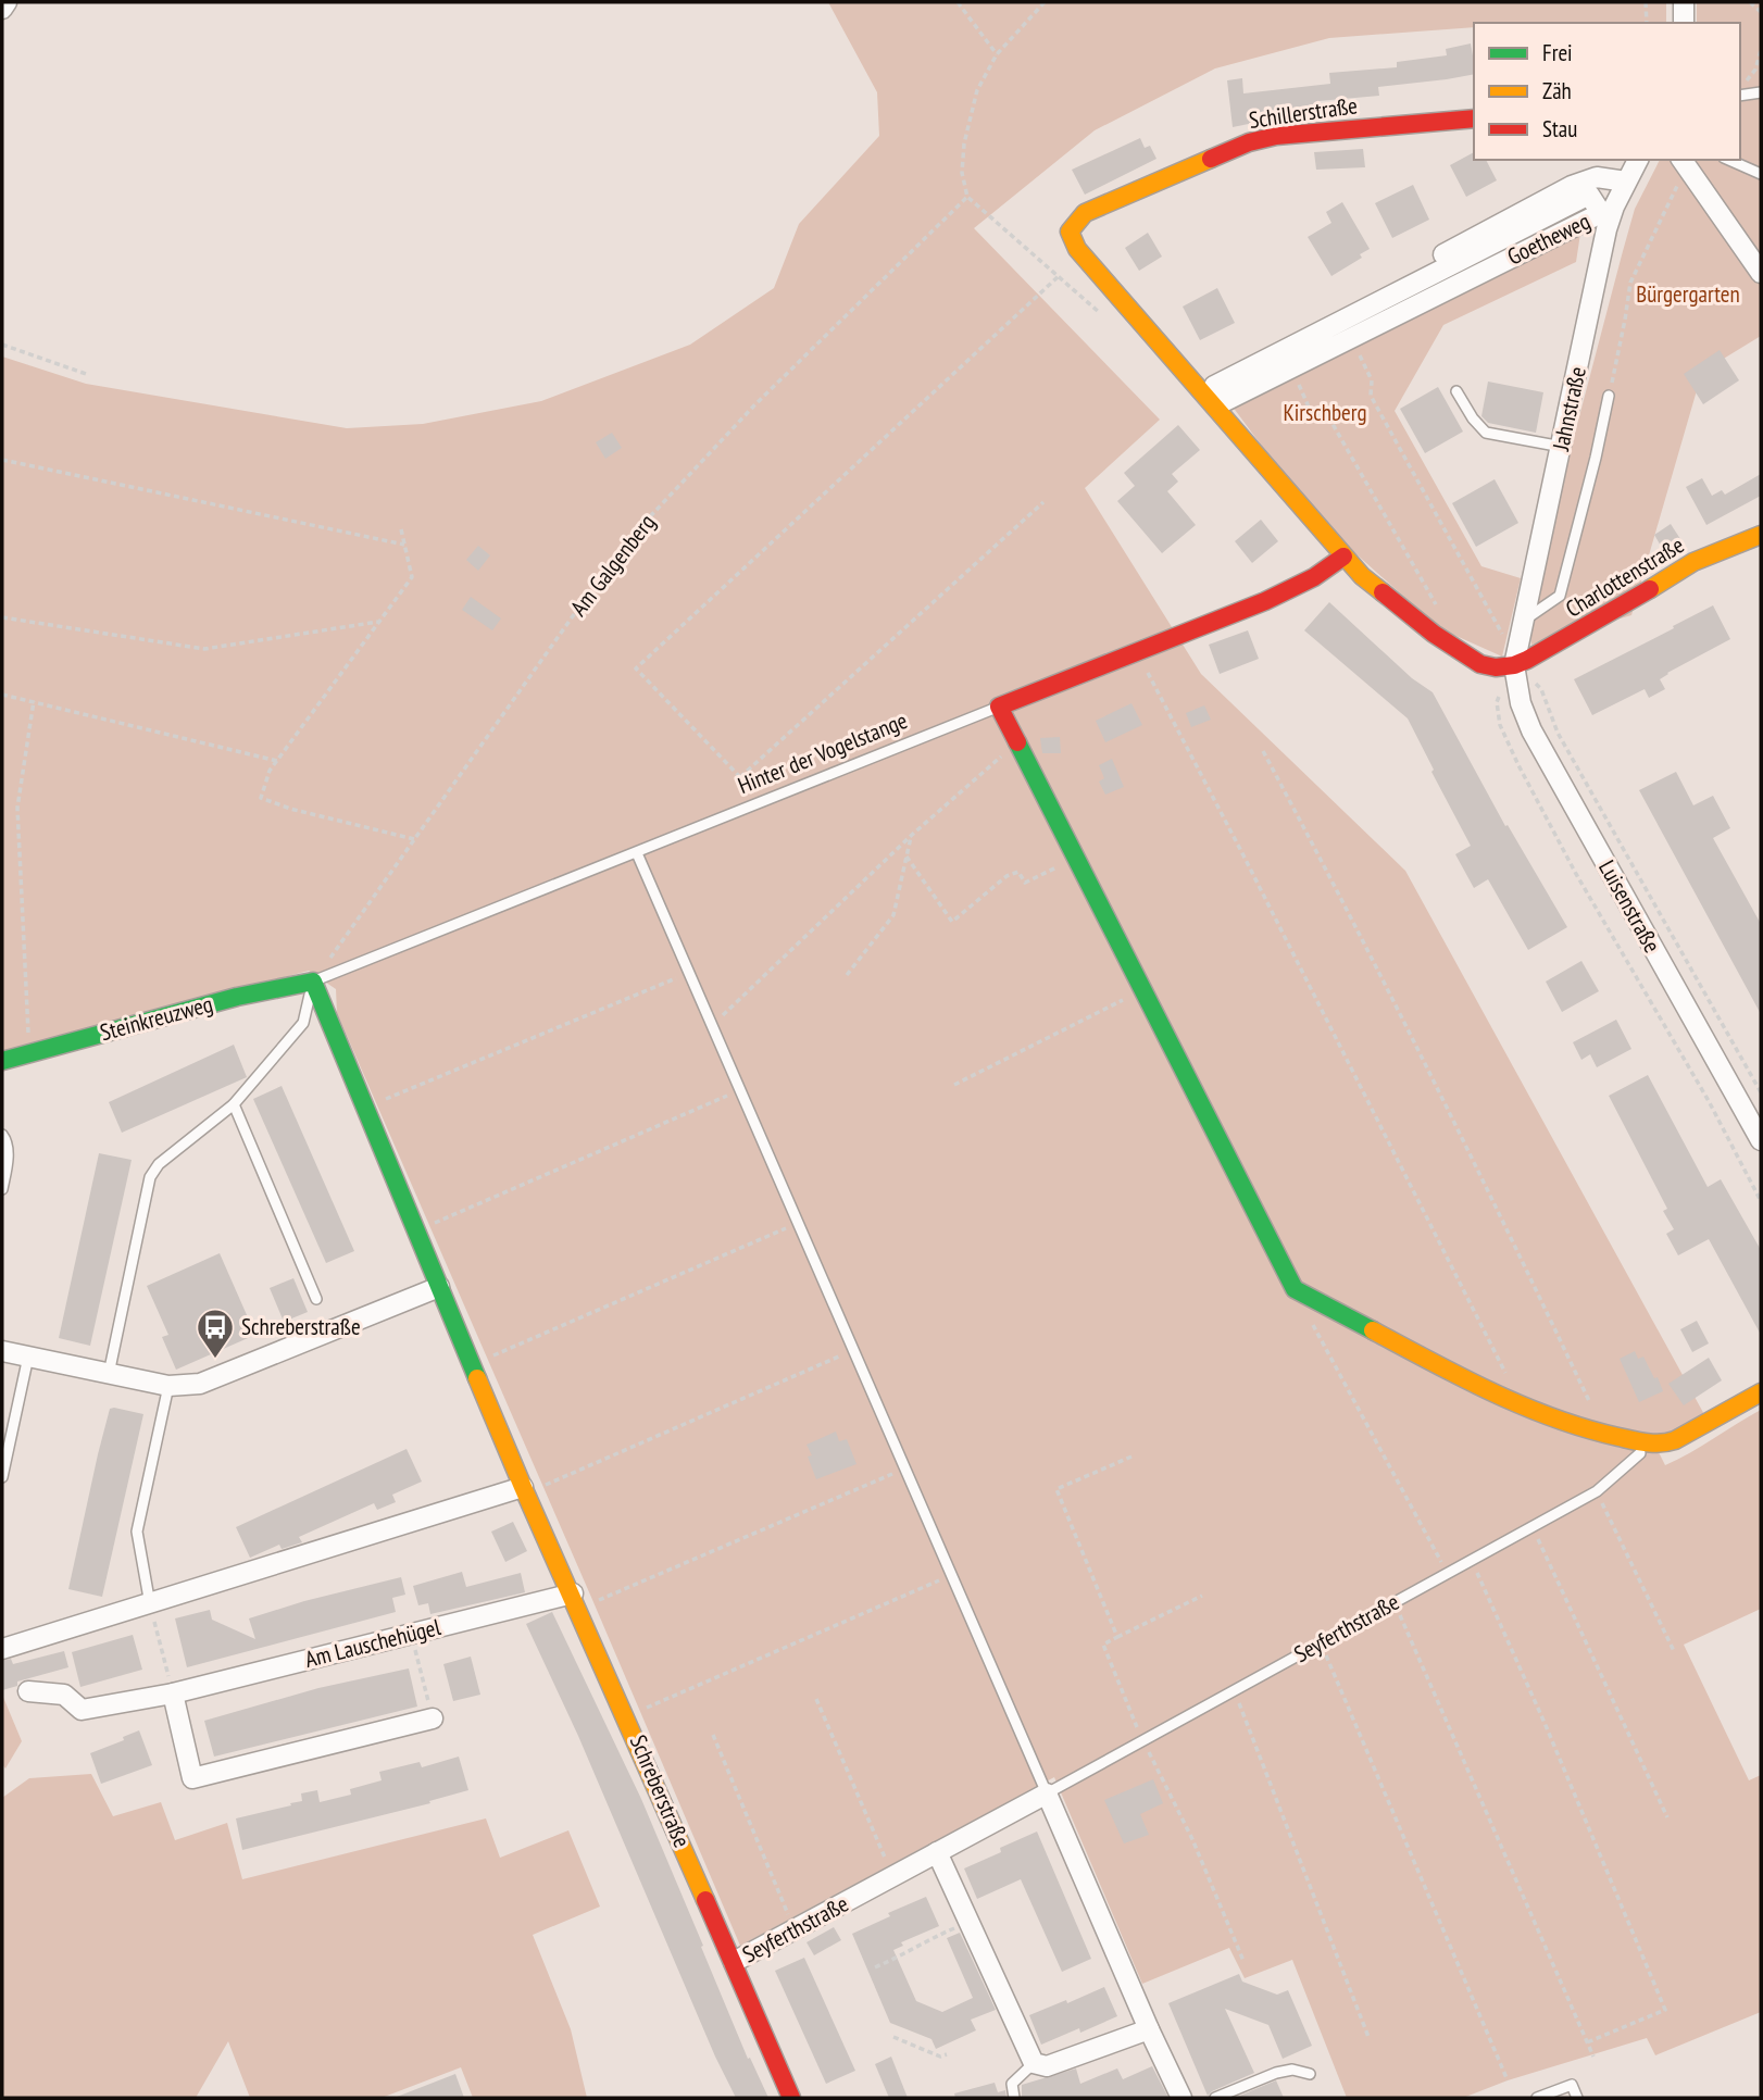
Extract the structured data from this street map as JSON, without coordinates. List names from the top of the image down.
{
  "streets": {
    "street": [
      "Schillerstraße",
      "Goetheweg",
      "Jahnstraße",
      "Charlottenstraße",
      "Hinter der Vogelstange",
      "Luisenstraße",
      "Steinkreuzweg",
      "Seyferthstraße",
      "Am Lauschehügel",
      "Schreberstraße"
    ],
    "path": ["Am Galgenberg"]
  },
  "crossings": [
    ["Schillerstraße", "Goetheweg"],
    ["Goetheweg", "Jahnstraße"],
    ["Jahnstraße", "Charlottenstraße"],
    ["Jahnstraße", "Luisenstraße"],
    ["Am Galgenberg", "Hinter der Vogelstange"],
    ["Am Galgenberg", "Steinkreuzweg"],
    ["Am Galgenberg", "Schreberstraße"],
    ["Charlottenstraße", "Luisenstraße"],
    ["Hinter der Vogelstange", "Steinkreuzweg"],
    ["Hinter der Vogelstange", "Schreberstraße"],
    ["Steinkreuzweg", "Schreberstraße"],
    ["Seyferthstraße", "Schreberstraße"],
    ["Am Lauschehügel", "Schreberstraße"]
  ],
  "parks": ["Bürgergarten", "Kirschberg"],
  "places": {
    "bus stop": ["Schreberstraße"]
  },
  "legend": ["Frei", "Zäh", "Stau"]
}
